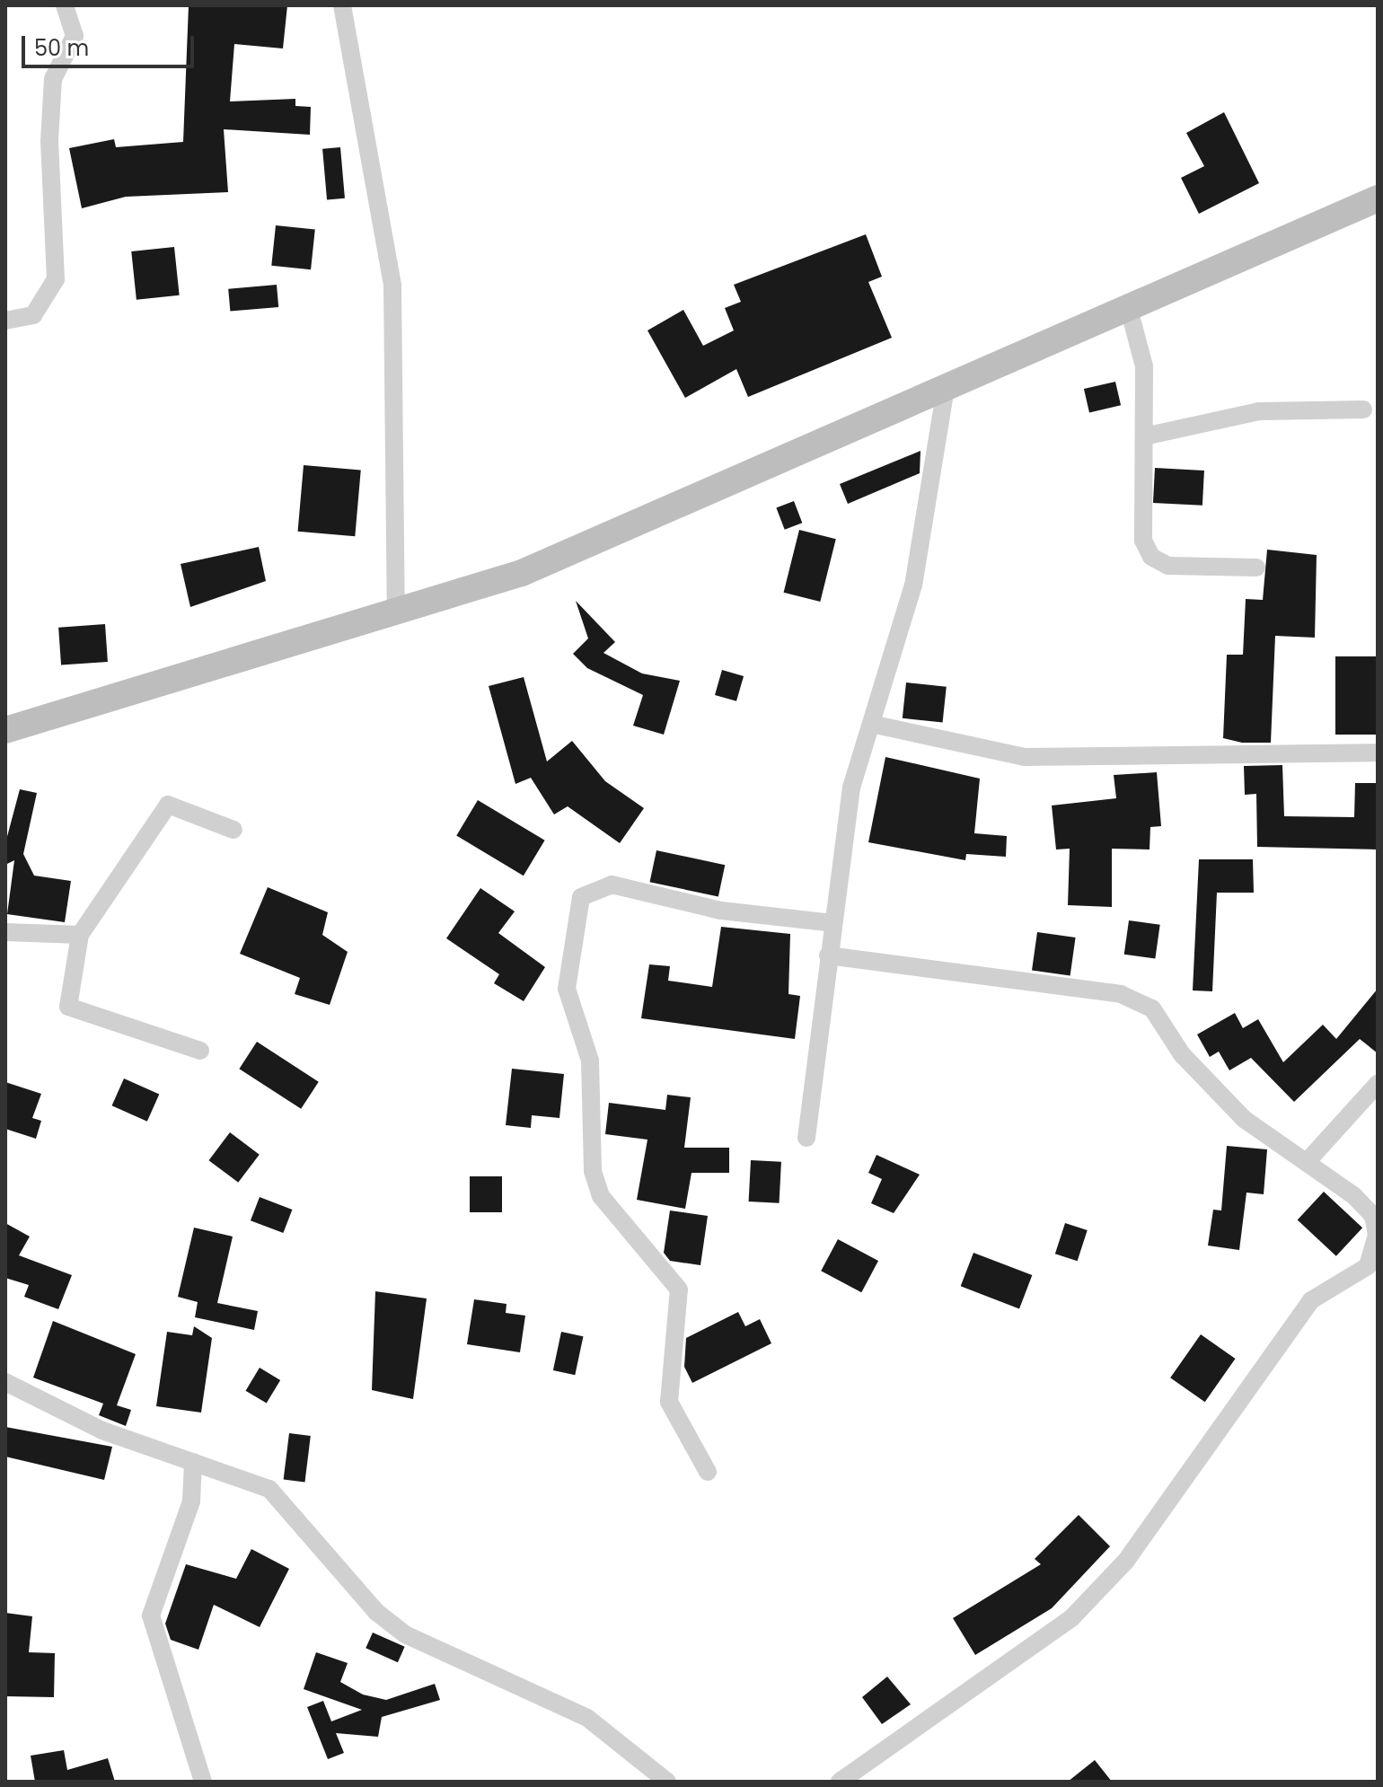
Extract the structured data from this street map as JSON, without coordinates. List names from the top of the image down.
{
  "scale_bar": "50 m"
}
